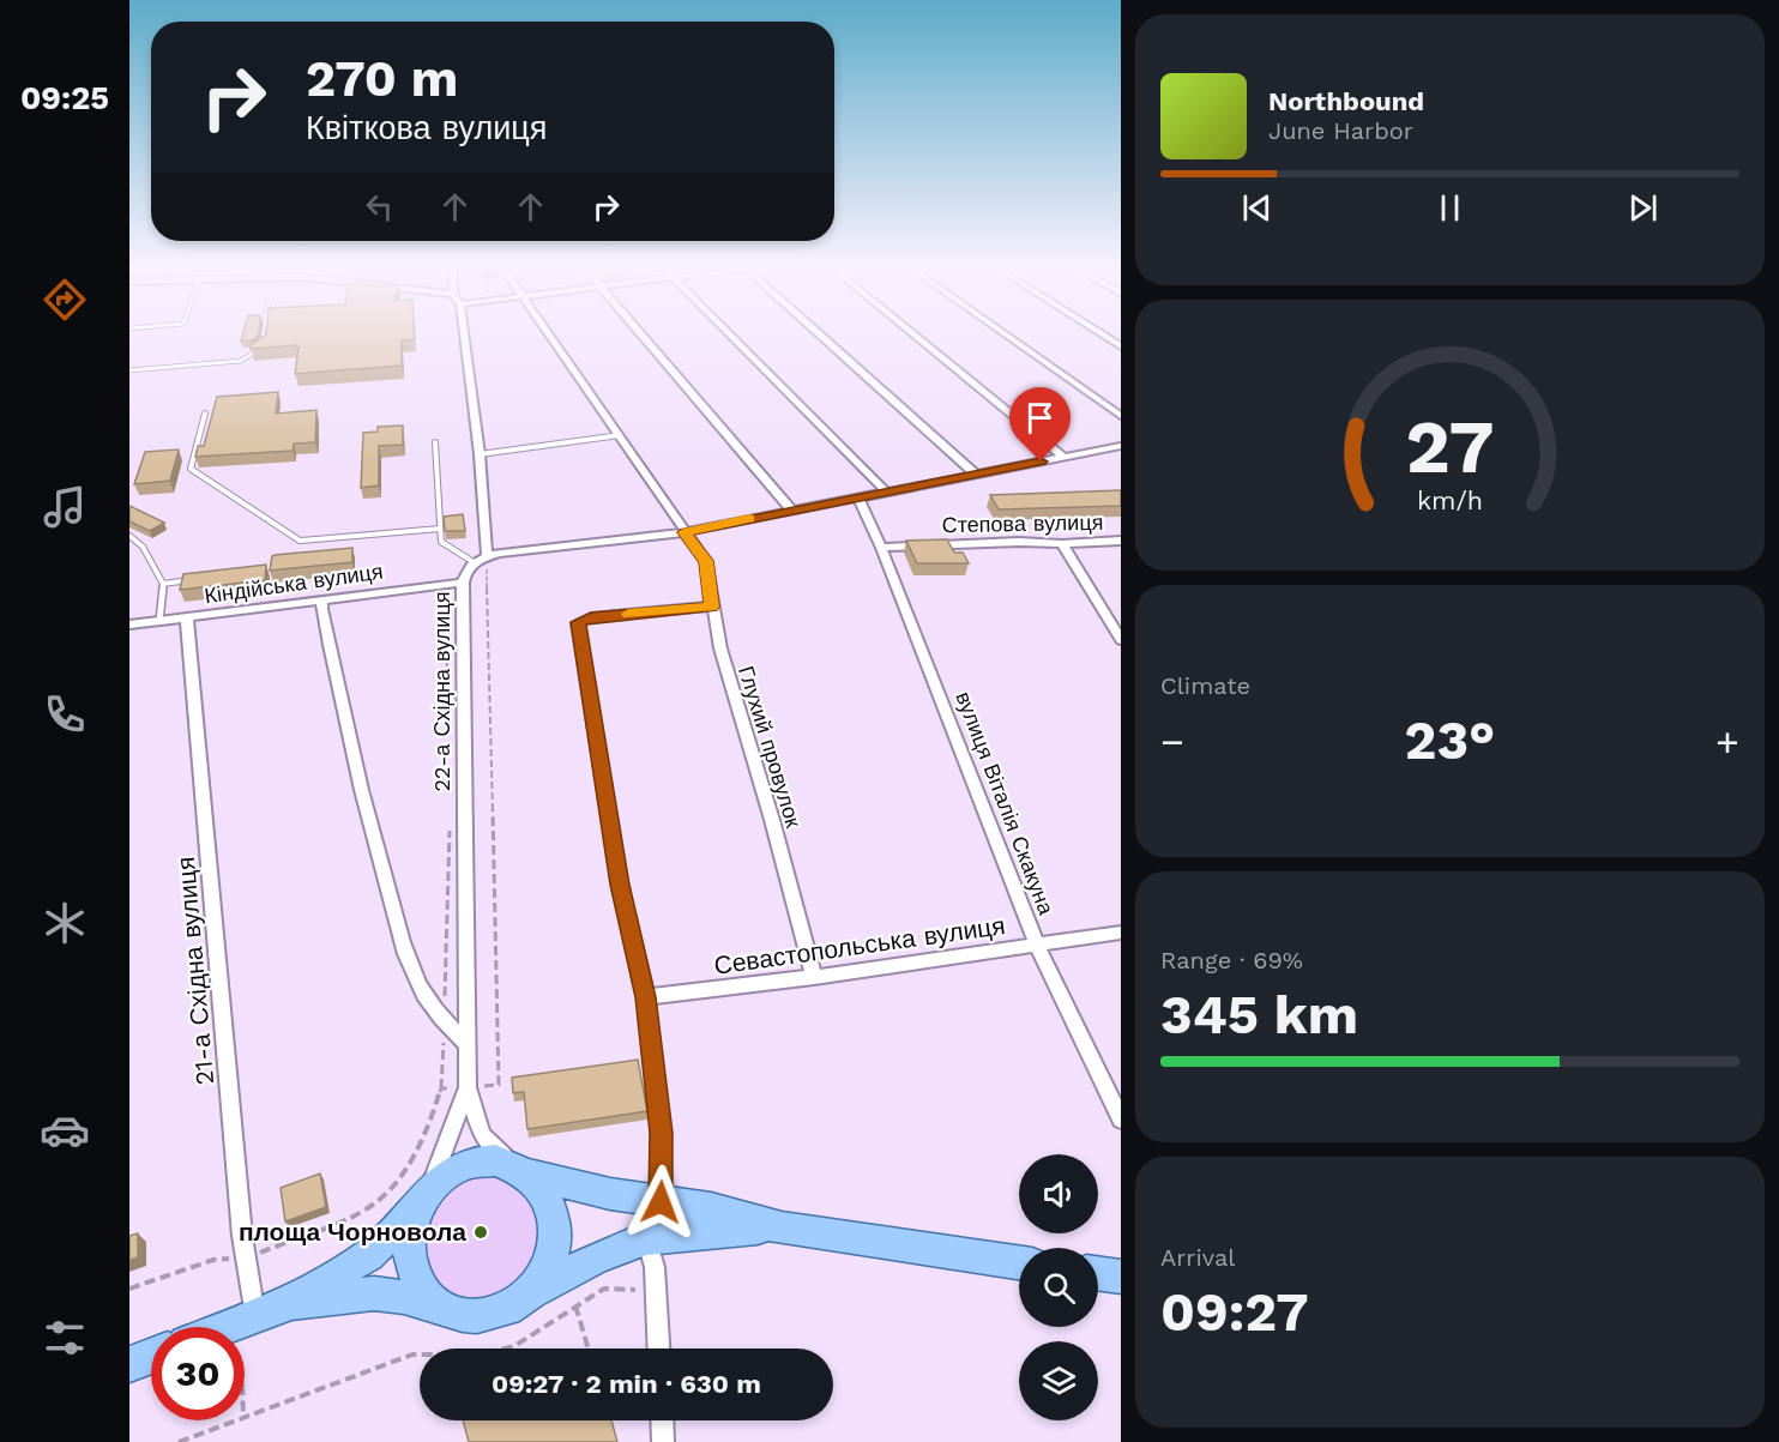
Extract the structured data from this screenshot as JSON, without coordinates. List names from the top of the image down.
{
  "streets": {
    "street": [
      "Степова вулиця",
      "Кіндійська вулиця",
      "22-а Східна вулиця",
      "Глухий провулок",
      "вулиця Віталія Скакуна",
      "Севастопольська вулиця",
      "21-а Східна вулиця"
    ]
  },
  "crossings": [
    ["Степова вулиця", "вулиця Віталія Скакуна"],
    ["Кіндійська вулиця", "22-а Східна вулиця"],
    ["Кіндійська вулиця", "21-а Східна вулиця"],
    ["Глухий провулок", "Севастопольська вулиця"],
    ["вулиця Віталія Скакуна", "Севастопольська вулиця"]
  ],
  "places": ["площа Чорновола"],
  "page": {
    "tabs": "09:25",
    "turn": ["270 m", "Квіткова вулиця"],
    "song": ["Northbound", "June Harbor"],
    "tile": [
      "Climate",
      ["Range · 69%", "345 km"],
      ["Arrival", "09:27"]
    ],
    "heat": ["−", "23°", "+"],
    "limit": "30",
    "trip": "09:27 · 2 min · 630 m",
    "gauge": ["27", "km/h"]
  }
}
